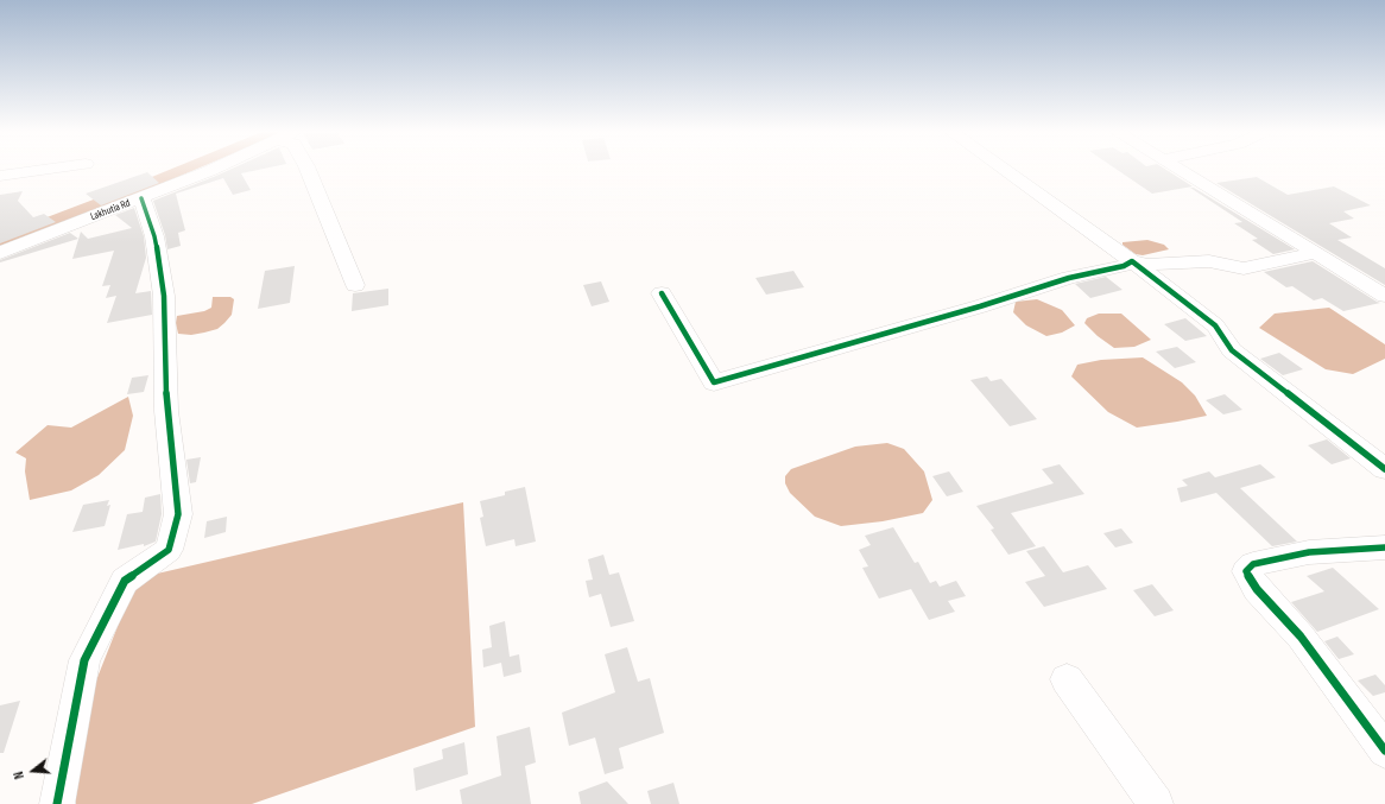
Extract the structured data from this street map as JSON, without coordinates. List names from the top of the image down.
{
  "streets": {
    "street": ["Lakhutia Rd"]
  },
  "north": "left"
}
